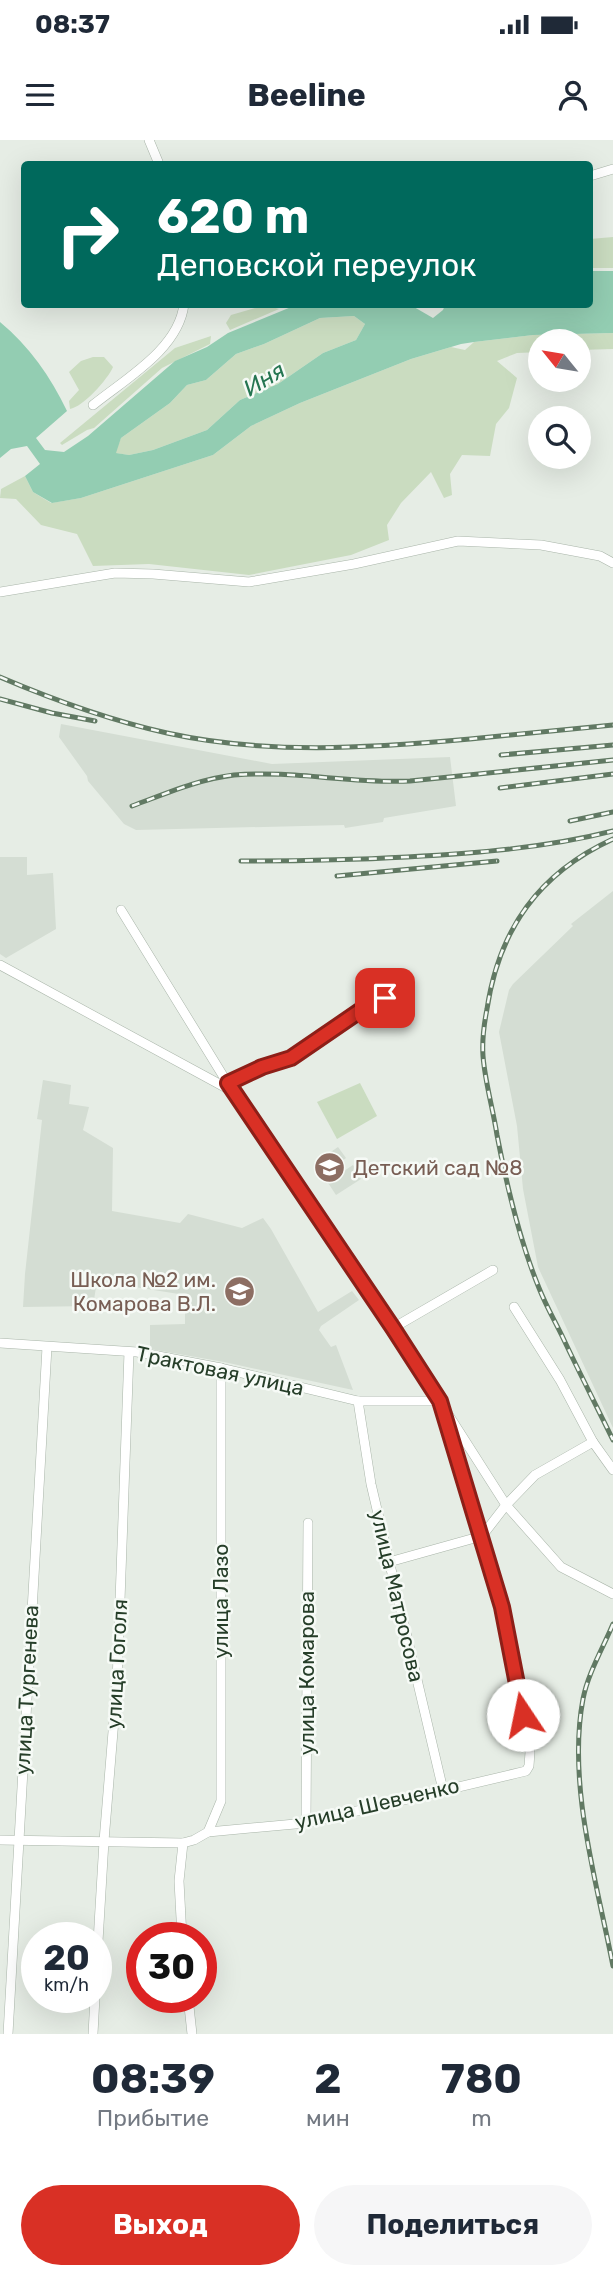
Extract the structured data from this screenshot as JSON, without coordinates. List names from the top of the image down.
{
  "streets": {
    "street": [
      "Трактовая улица",
      "улица Матросова",
      "улица Лазо",
      "улица Гоголя",
      "улица Комарова",
      "улица Тургенева",
      "улица Шевченко"
    ]
  },
  "crossings": [
    ["Трактовая улица", "улица Матросова"],
    ["Трактовая улица", "улица Лазо"],
    ["Трактовая улица", "улица Гоголя"],
    ["Трактовая улица", "улица Тургенева"],
    ["улица Матросова", "улица Шевченко"],
    ["улица Лазо", "улица Шевченко"],
    ["улица Комарова", "улица Шевченко"]
  ],
  "water": ["Иня"],
  "places": {
    "school or university": ["Детский сад №8", "Школа №2 им. Комарова В.Л."]
  },
  "north": "top left",
  "page": {
    "status": "08:37",
    "header": "Beeline",
    "turn": ["620 m", "Деповской переулок"],
    "speed": "20 km/h",
    "limit": "30",
    "eta": [
      "08:39",
      "Прибытие",
      "2",
      "мин",
      "780",
      "m"
    ],
    "buttons": ["Выход", "Поделиться"]
  }
}
